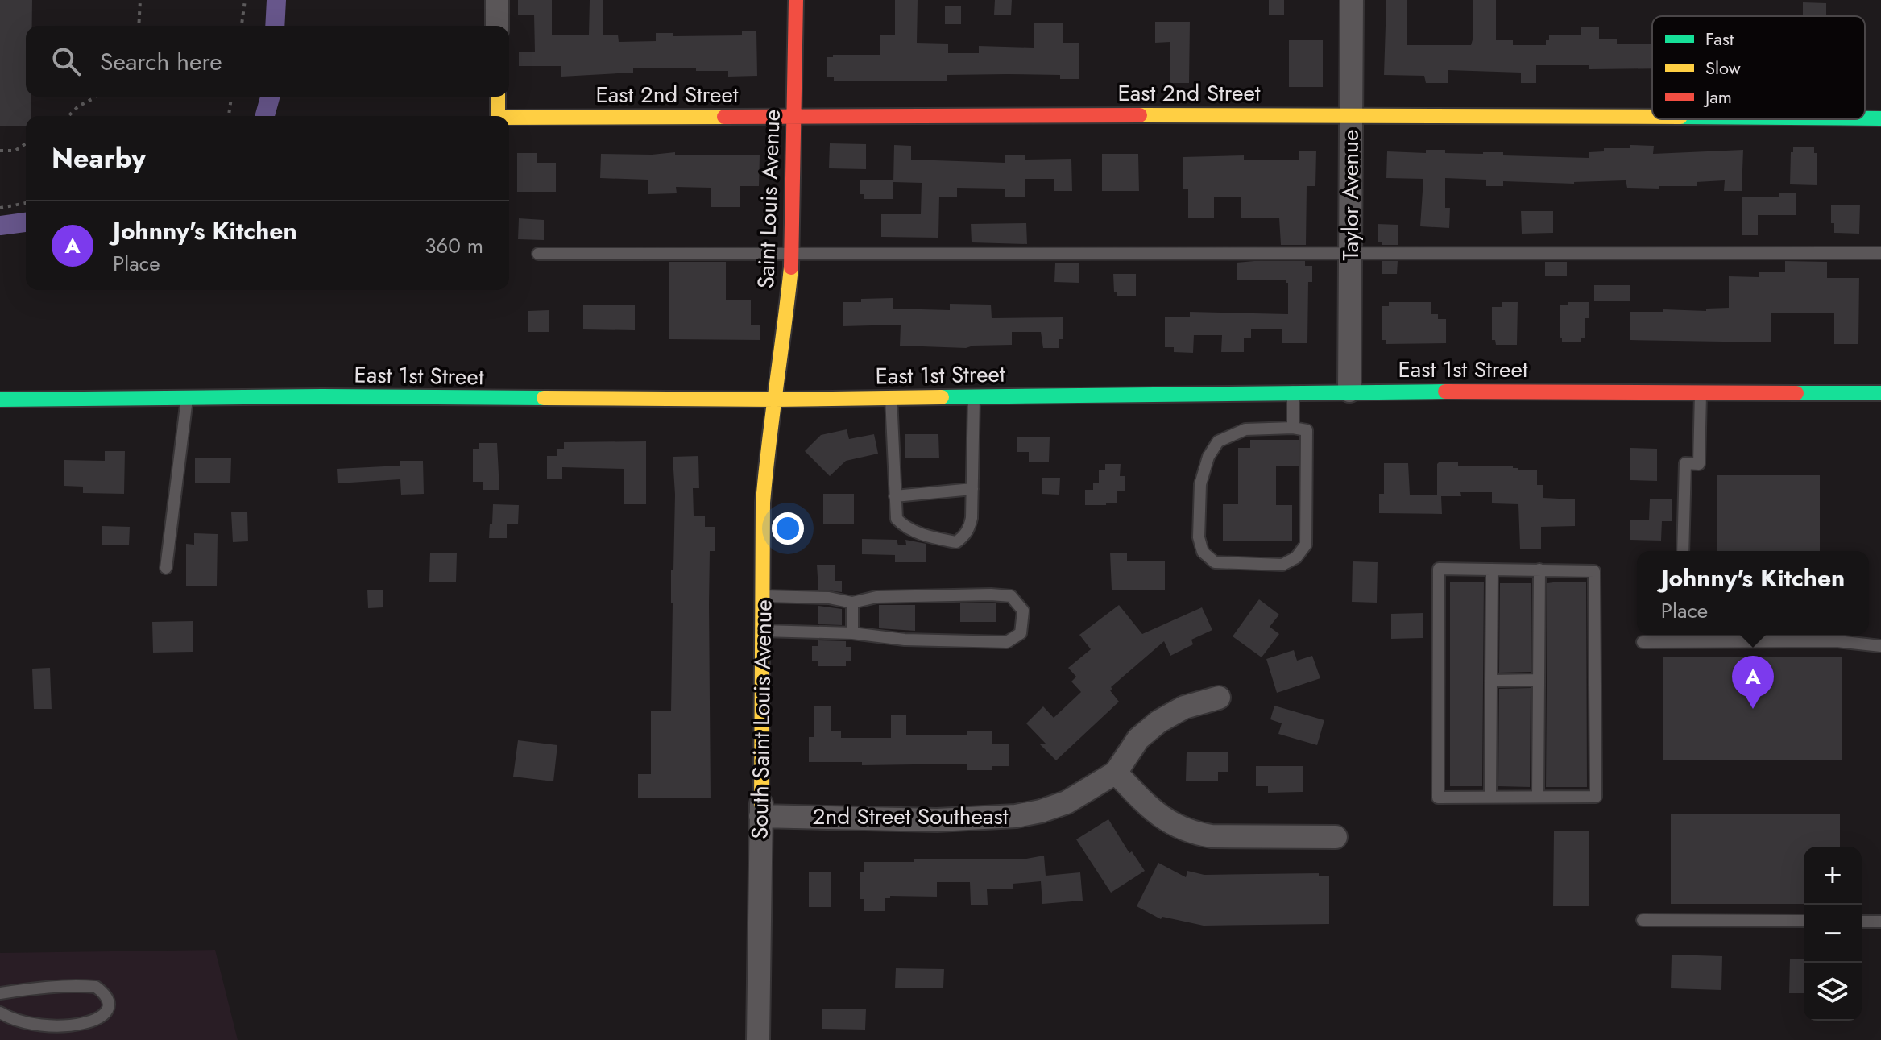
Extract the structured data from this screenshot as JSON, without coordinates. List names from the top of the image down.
{
  "streets": {
    "street": [
      "East 2nd Street",
      "Taylor Avenue",
      "Saint Louis Avenue",
      "East 1st Street",
      "South Saint Louis Avenue",
      "2nd Street Southeast"
    ]
  },
  "crossings": [
    ["East 2nd Street", "Taylor Avenue"],
    ["East 2nd Street", "Saint Louis Avenue"],
    ["Taylor Avenue", "East 1st Street"],
    ["Saint Louis Avenue", "East 1st Street"],
    ["Saint Louis Avenue", "South Saint Louis Avenue"],
    ["East 1st Street", "South Saint Louis Avenue"],
    ["South Saint Louis Avenue", "2nd Street Southeast"]
  ],
  "legend": ["Fast", "Slow", "Jam"],
  "page": {
    "search": "Search here",
    "heading": "Nearby",
    "list": [
      {
        "mark": "A",
        "name": "Johnny's Kitchen",
        "note": "Place",
        "value": "360 m"
      }
    ],
    "popup": ["Johnny's Kitchen", "Place"],
    "pins": "A",
    "map_buttons": ["+", "−"]
  }
}
